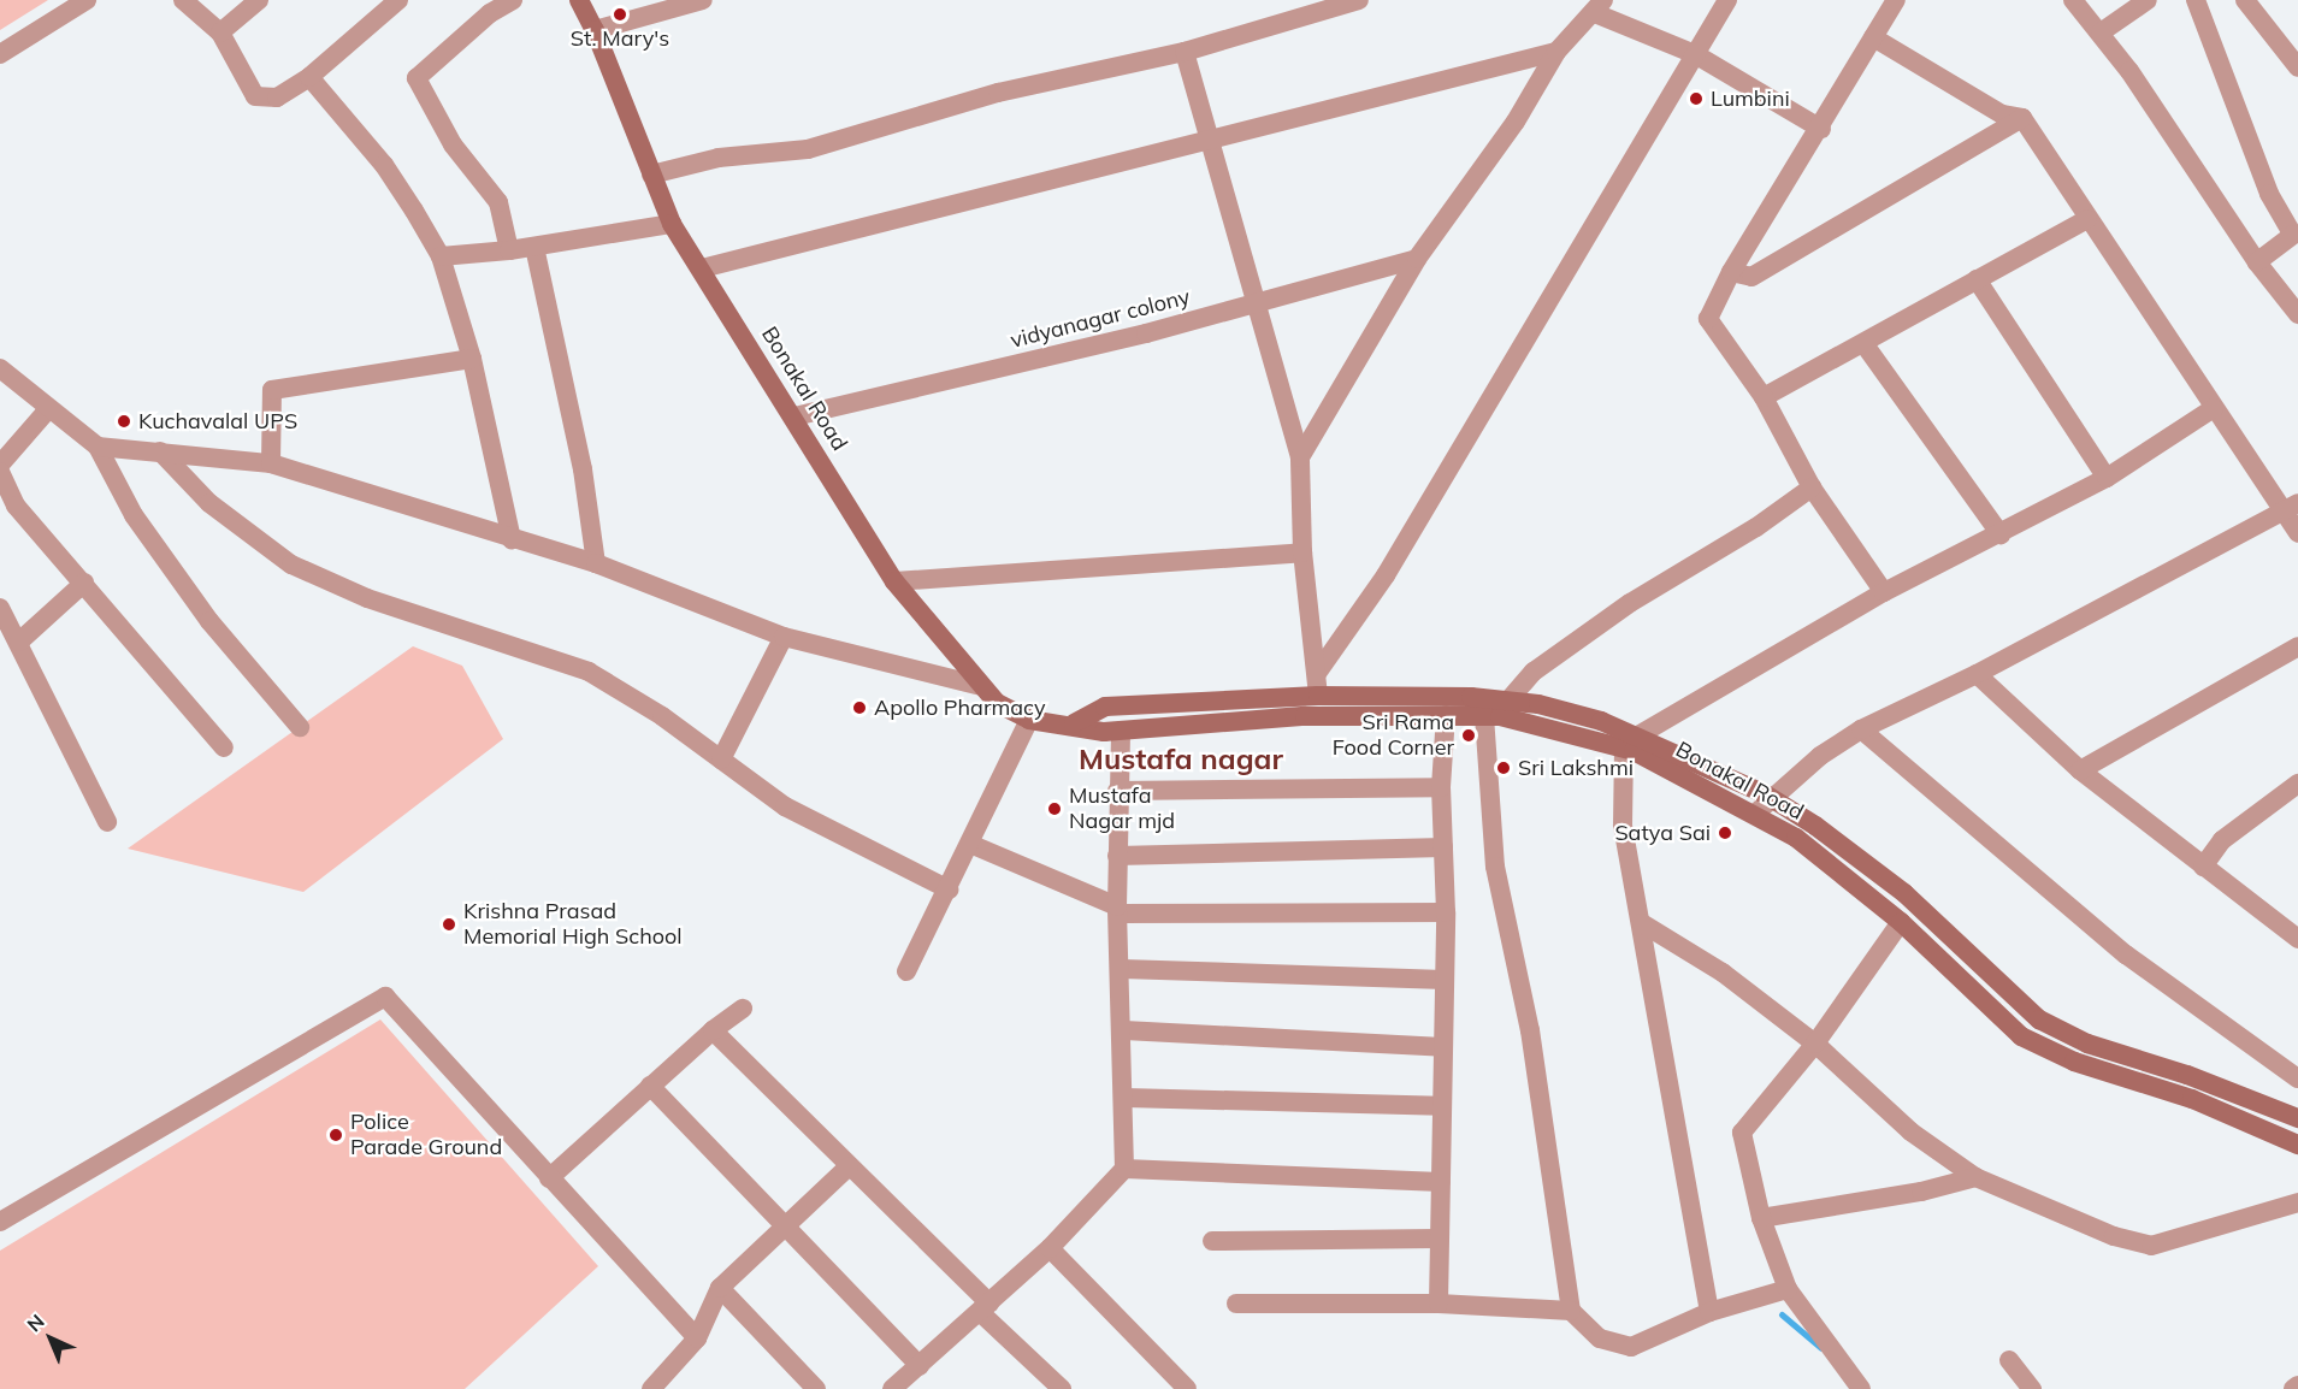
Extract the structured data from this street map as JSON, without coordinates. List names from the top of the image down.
{
  "streets": {
    "main road": ["Bonakal Road"],
    "street": ["vidyanagar colony"]
  },
  "crossings": [
    ["vidyanagar colony", "Bonakal Road"]
  ],
  "districts": ["Mustafa nagar"],
  "places": [
    "St. Mary's",
    "Lumbini",
    "Kuchavalal UPS",
    "Apollo Pharmacy",
    "Sri Rama Food Corner",
    "Sri Lakshmi",
    "Mustafa Nagar mjd",
    "Satya Sai",
    "Krishna Prasad Memorial High School",
    "Police Parade Ground"
  ],
  "north": "top left"
}
